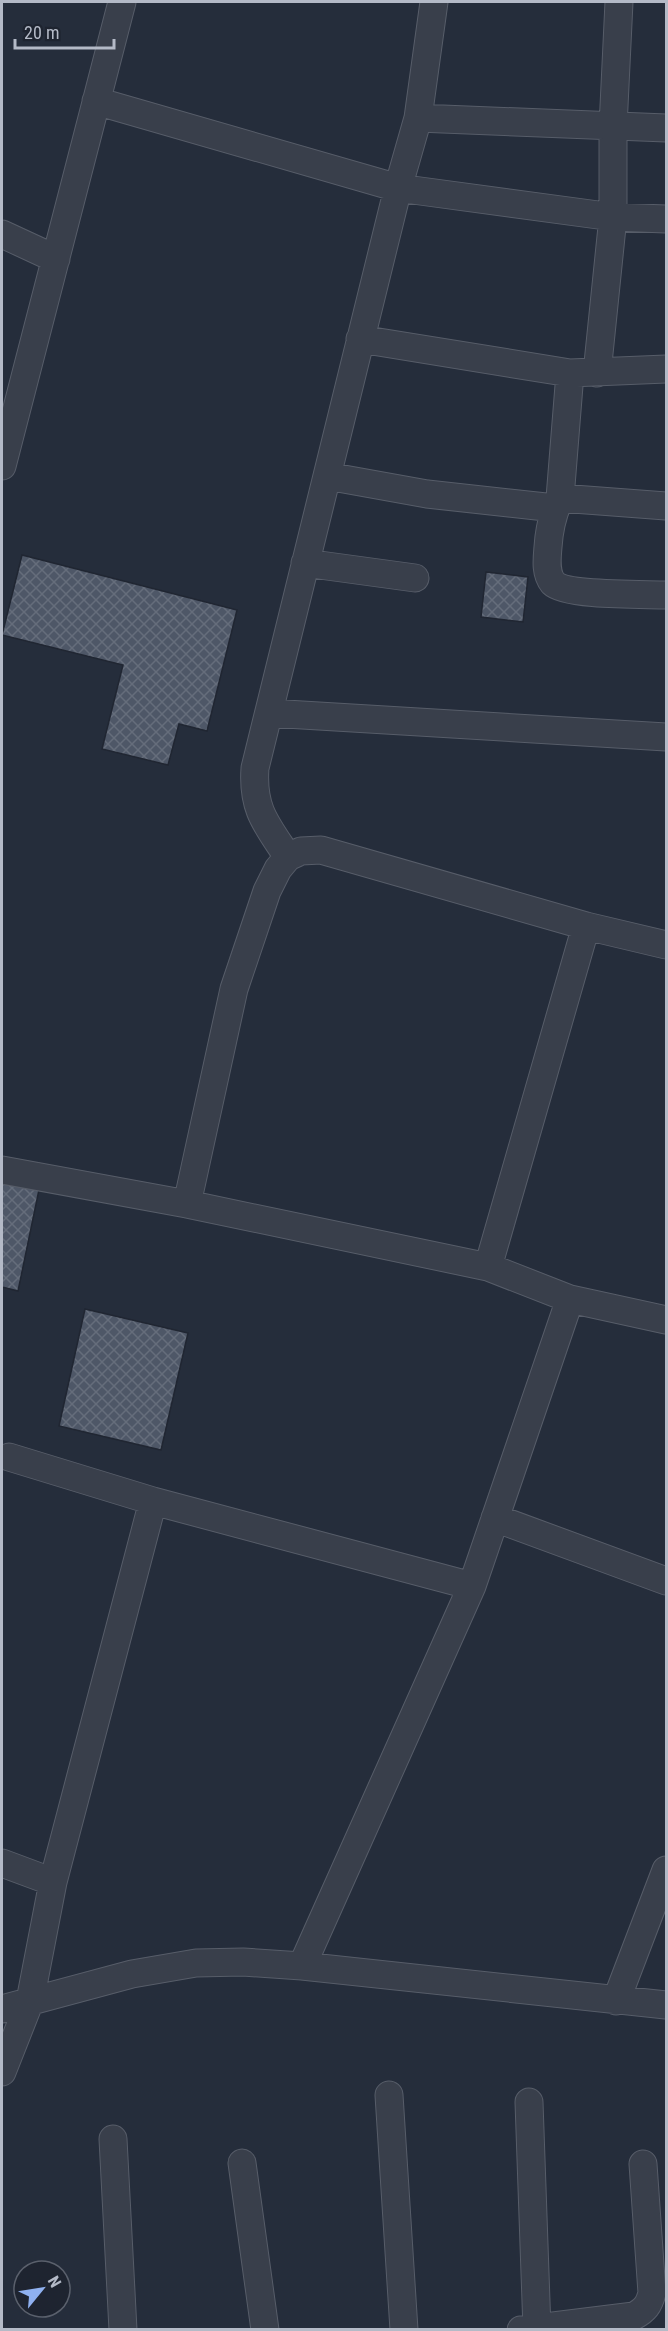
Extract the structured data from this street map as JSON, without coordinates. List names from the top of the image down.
{
  "scale_bar": "20 m",
  "north": "top right"
}
